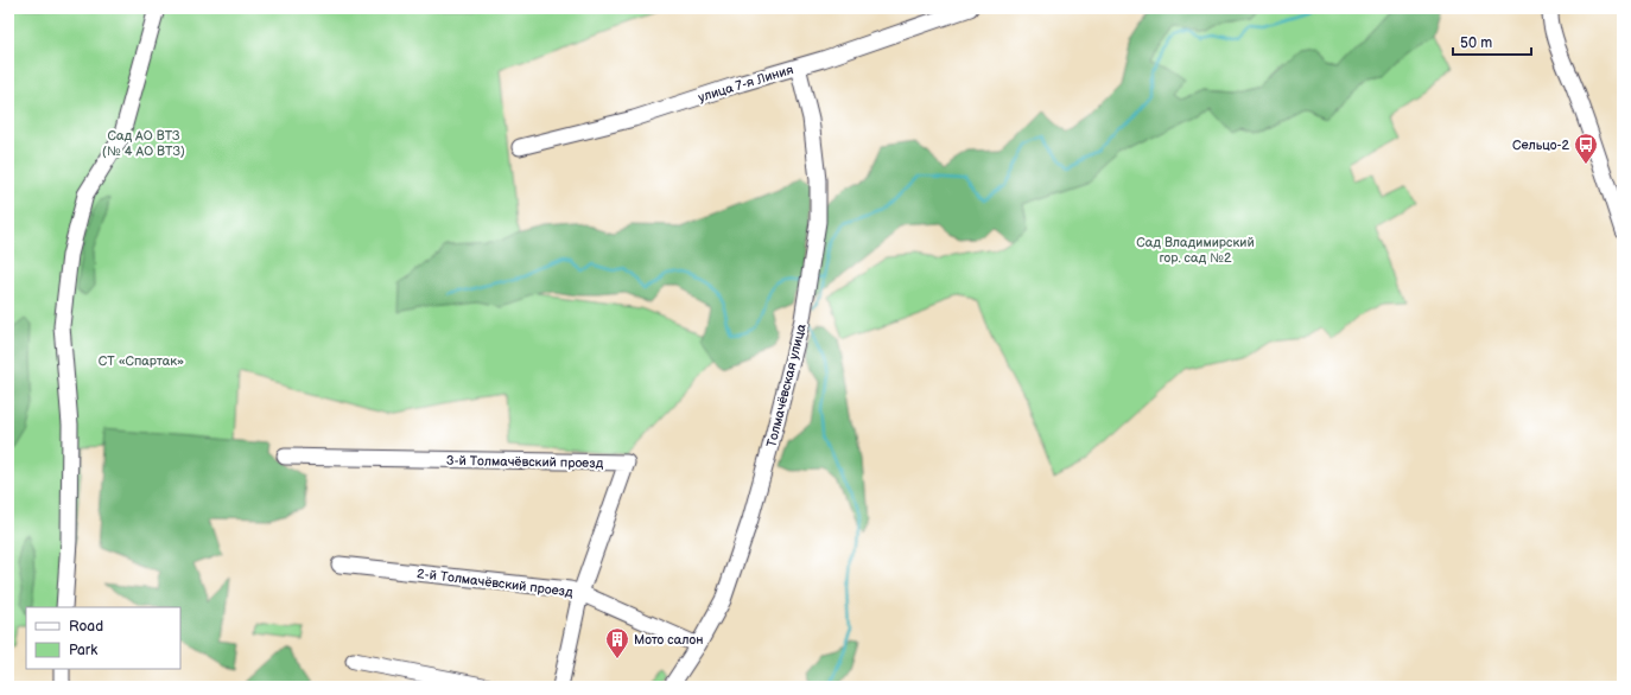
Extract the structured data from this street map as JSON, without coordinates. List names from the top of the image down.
{
  "streets": {
    "street": [
      "улица 7-я Линия",
      "Толмачёвская улица",
      "3-й Толмачёвский проезд",
      "2-й Толмачёвский проезд"
    ]
  },
  "crossings": [
    ["улица 7-я Линия", "Толмачёвская улица"],
    ["Толмачёвская улица", "2-й Толмачёвский проезд"],
    ["3-й Толмачёвский проезд", "2-й Толмачёвский проезд"]
  ],
  "parks": ["Сад АО ВТЗ (№ 4 АО ВТЗ)", "Сад Владимирский гор. сад №2", "СТ «Спартак»"],
  "places": {
    "bus stop": ["Сельцо-2"],
    "building": ["Мото салон"]
  },
  "legend": ["Road", "Park"],
  "scale_bar": "50 m"
}
